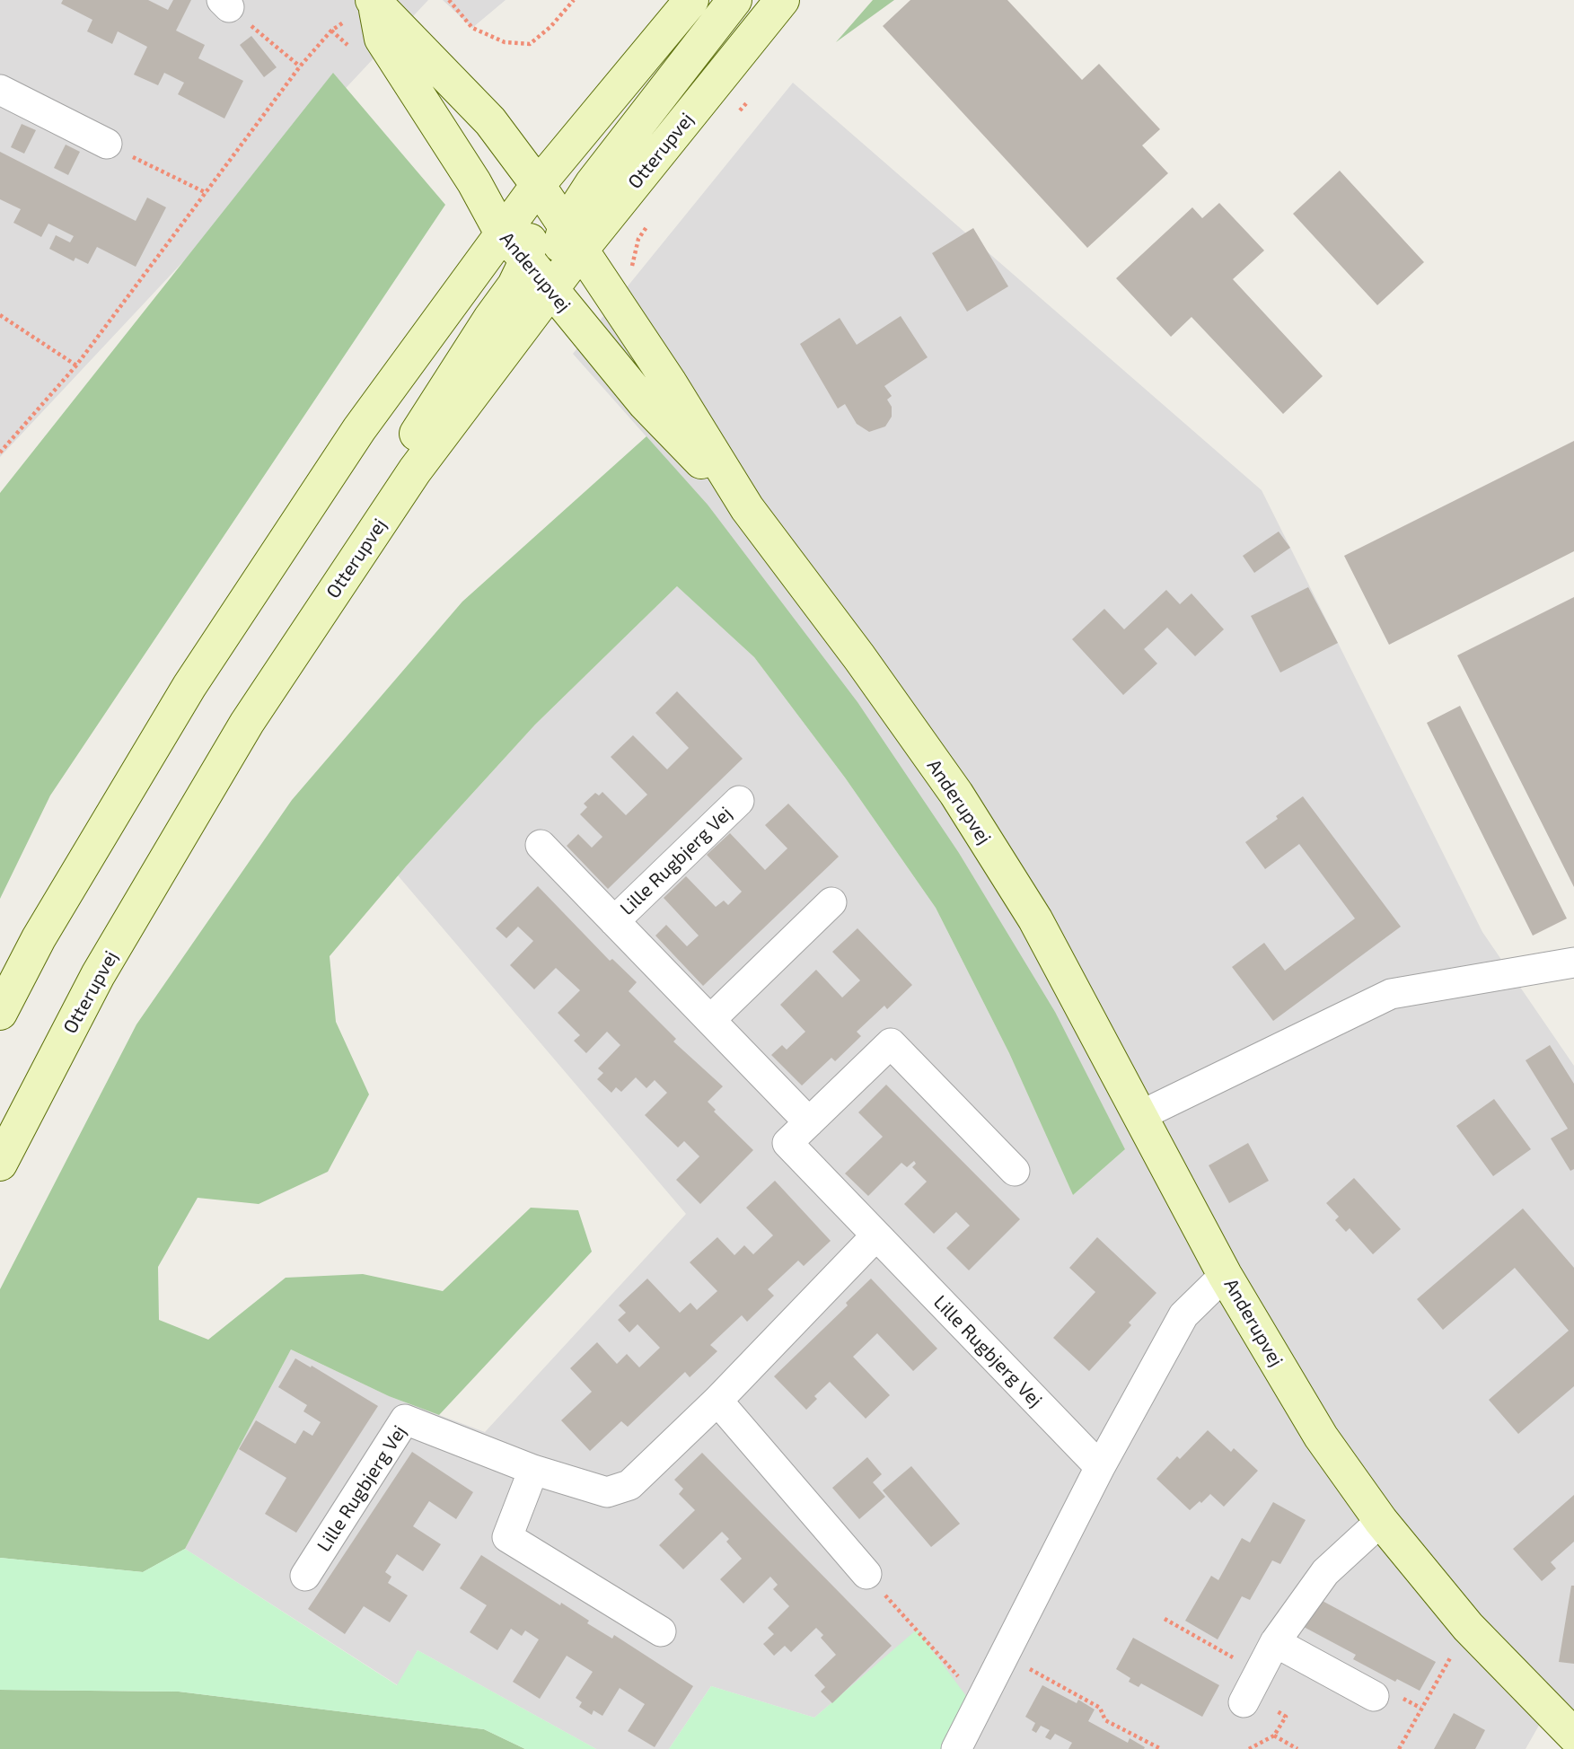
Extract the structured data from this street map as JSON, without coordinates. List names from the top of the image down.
{
  "streets": {
    "street": ["Otterupvej", "Anderupvej", "Lille Rugbjerg Vej"]
  },
  "crossings": [
    ["Otterupvej", "Anderupvej"]
  ]
}
